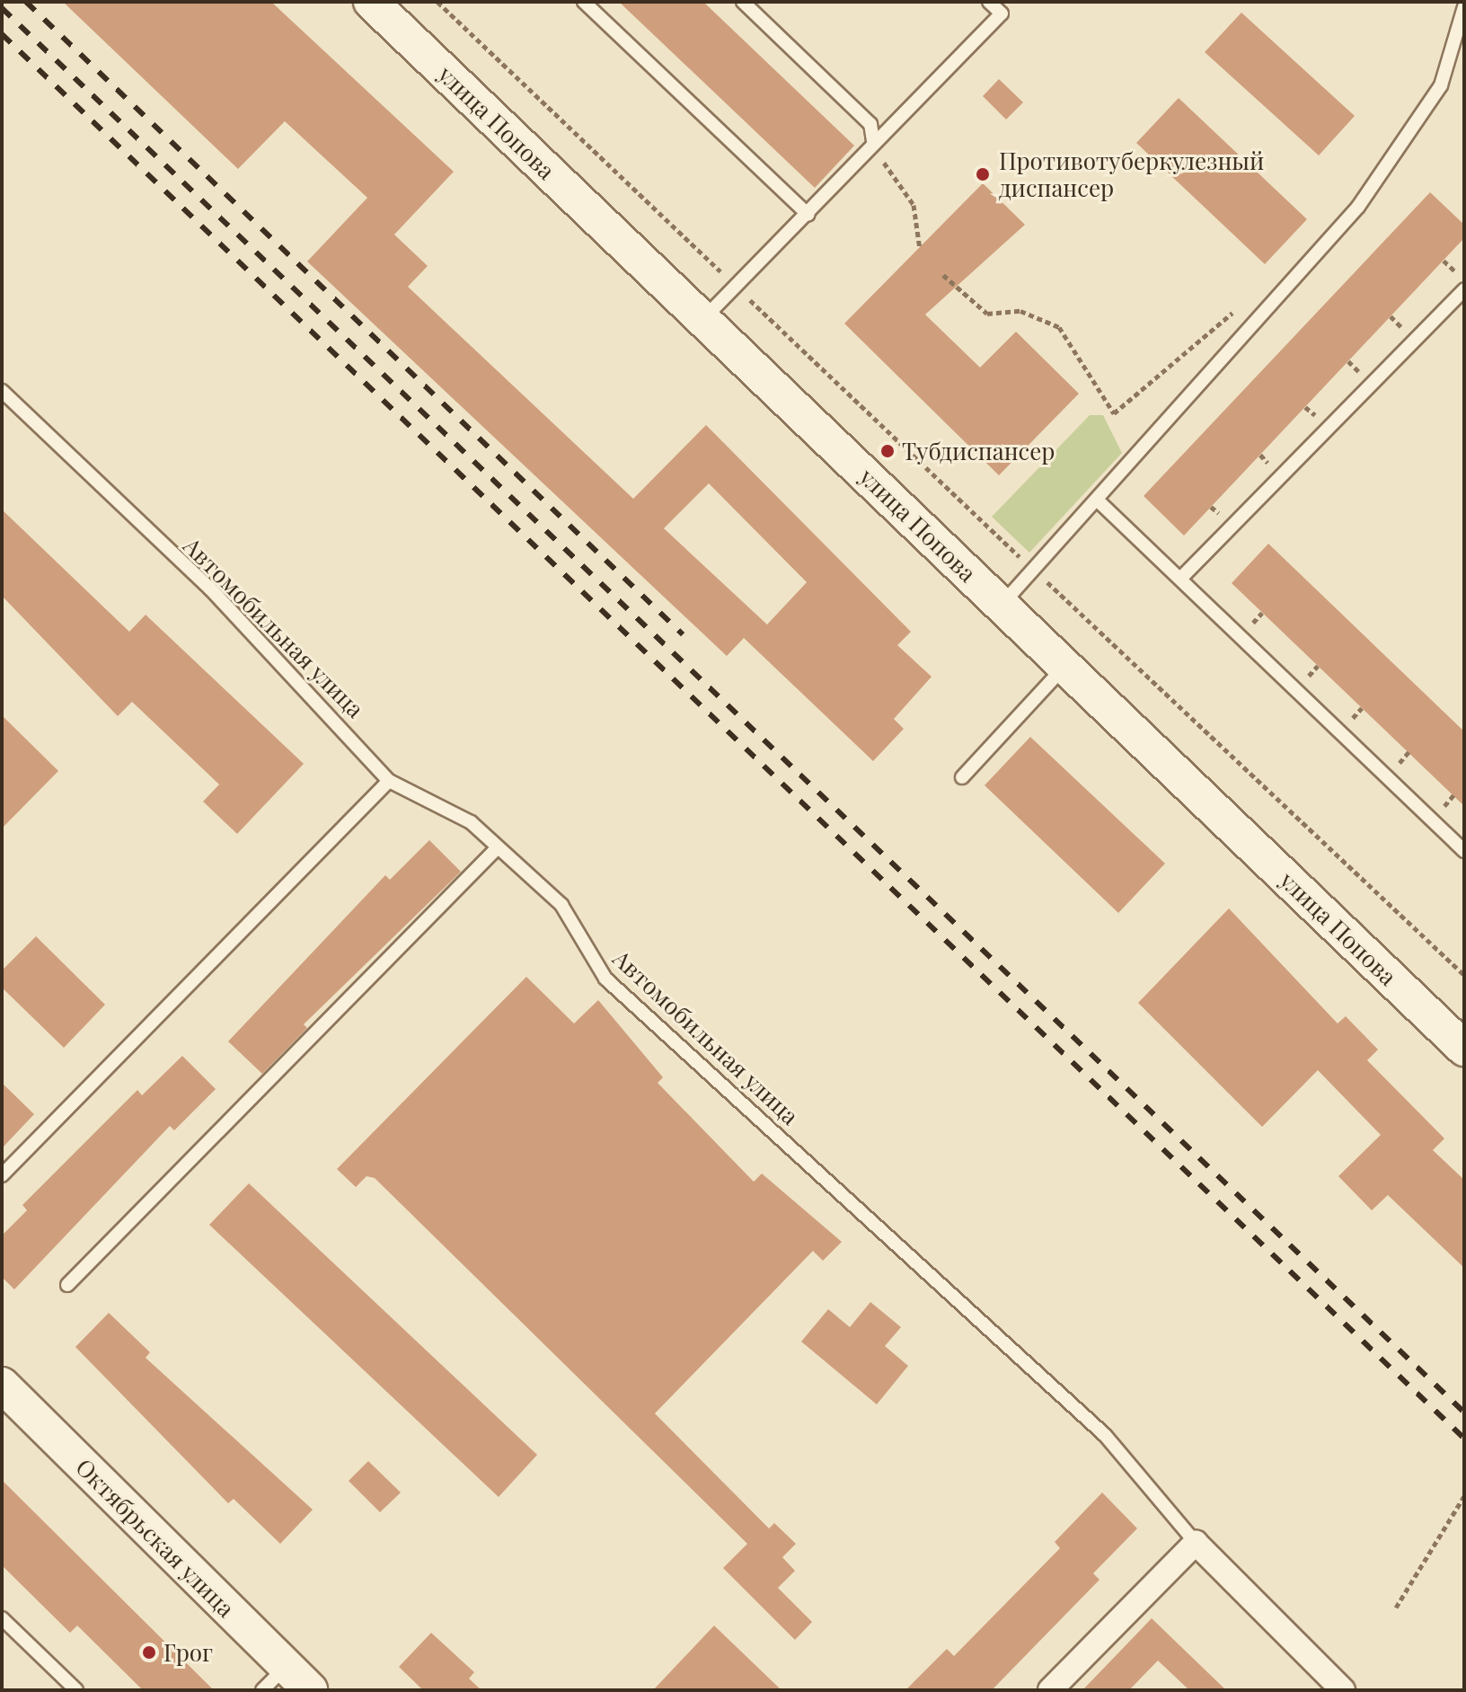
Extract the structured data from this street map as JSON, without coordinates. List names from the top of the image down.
{
  "streets": {
    "street": ["улица Попова", "Октябрьская улица"],
    "lane": ["Автомобильная улица"]
  },
  "places": ["Противотуберкулезный диспансер", "Тубдиспансер", "Грог"]
}
